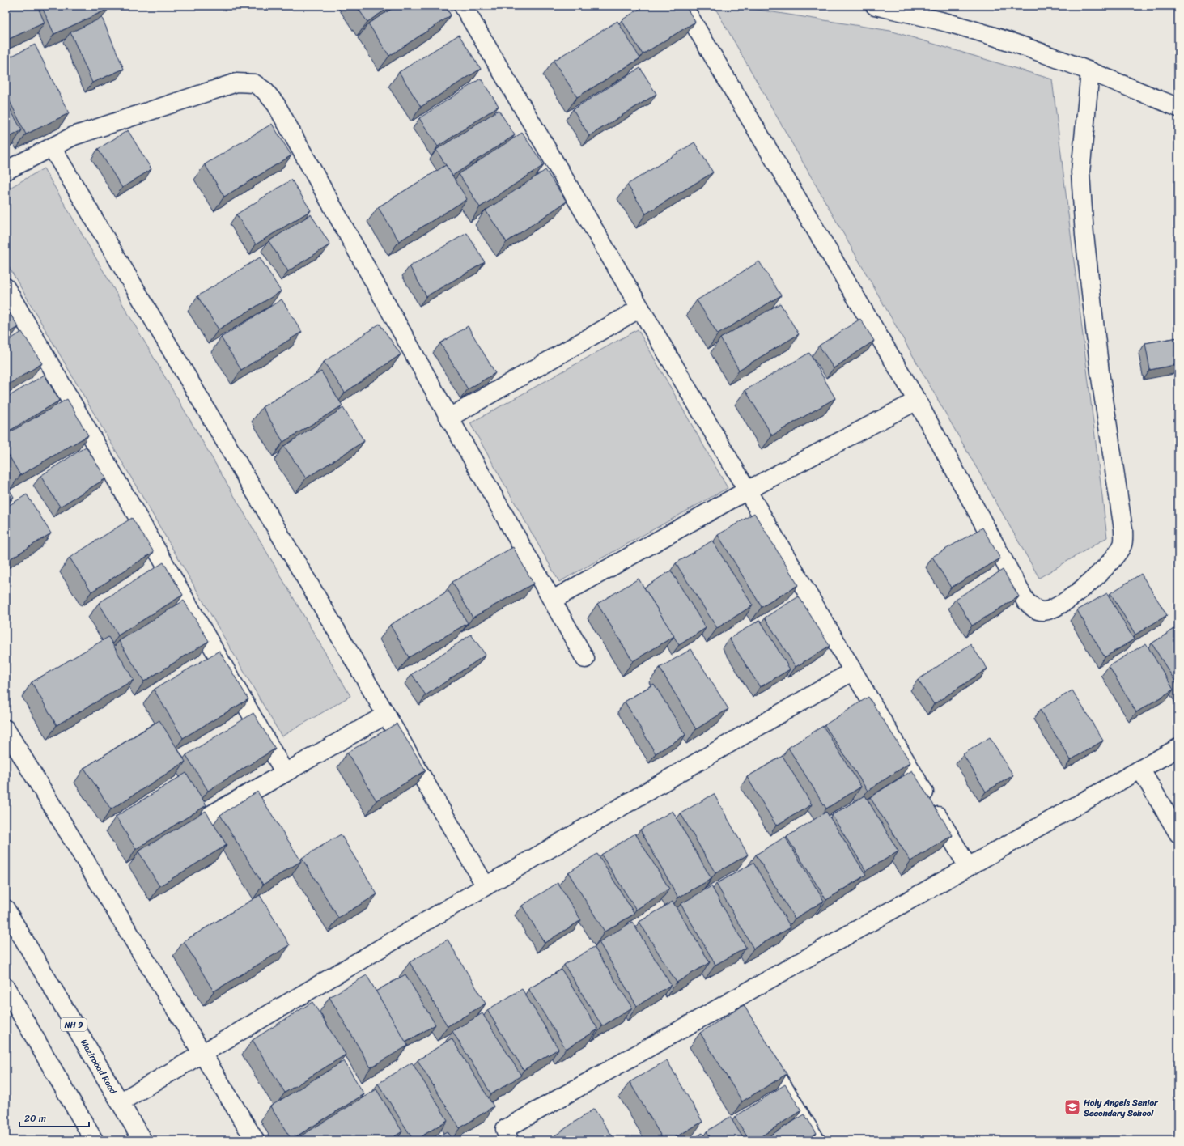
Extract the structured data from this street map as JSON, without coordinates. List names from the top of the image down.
{
  "streets": {
    "main road": ["NH 9", "Wazirabad Road"]
  },
  "places": {
    "school or university": ["Holy Angels Senior Secondary School"]
  },
  "scale_bar": "20 m"
}
